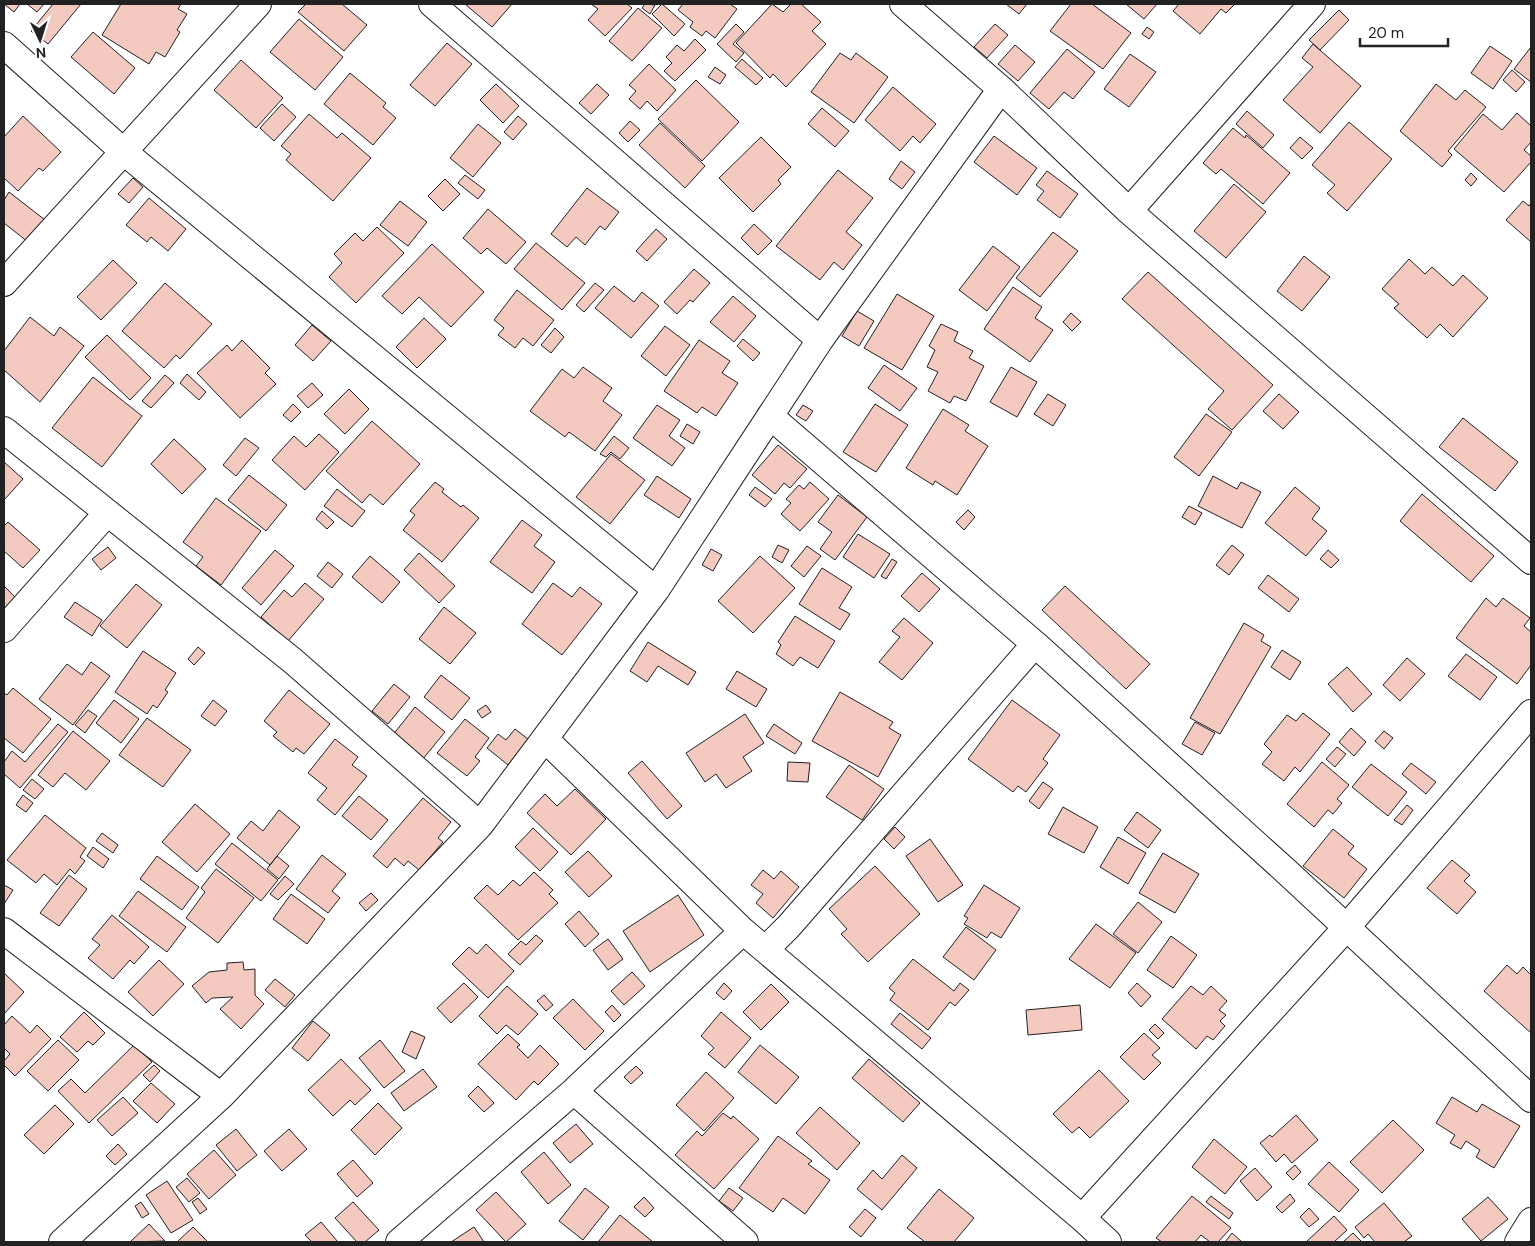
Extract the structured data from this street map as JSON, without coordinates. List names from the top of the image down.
{
  "scale_bar": "20 m",
  "north": "bottom"
}
